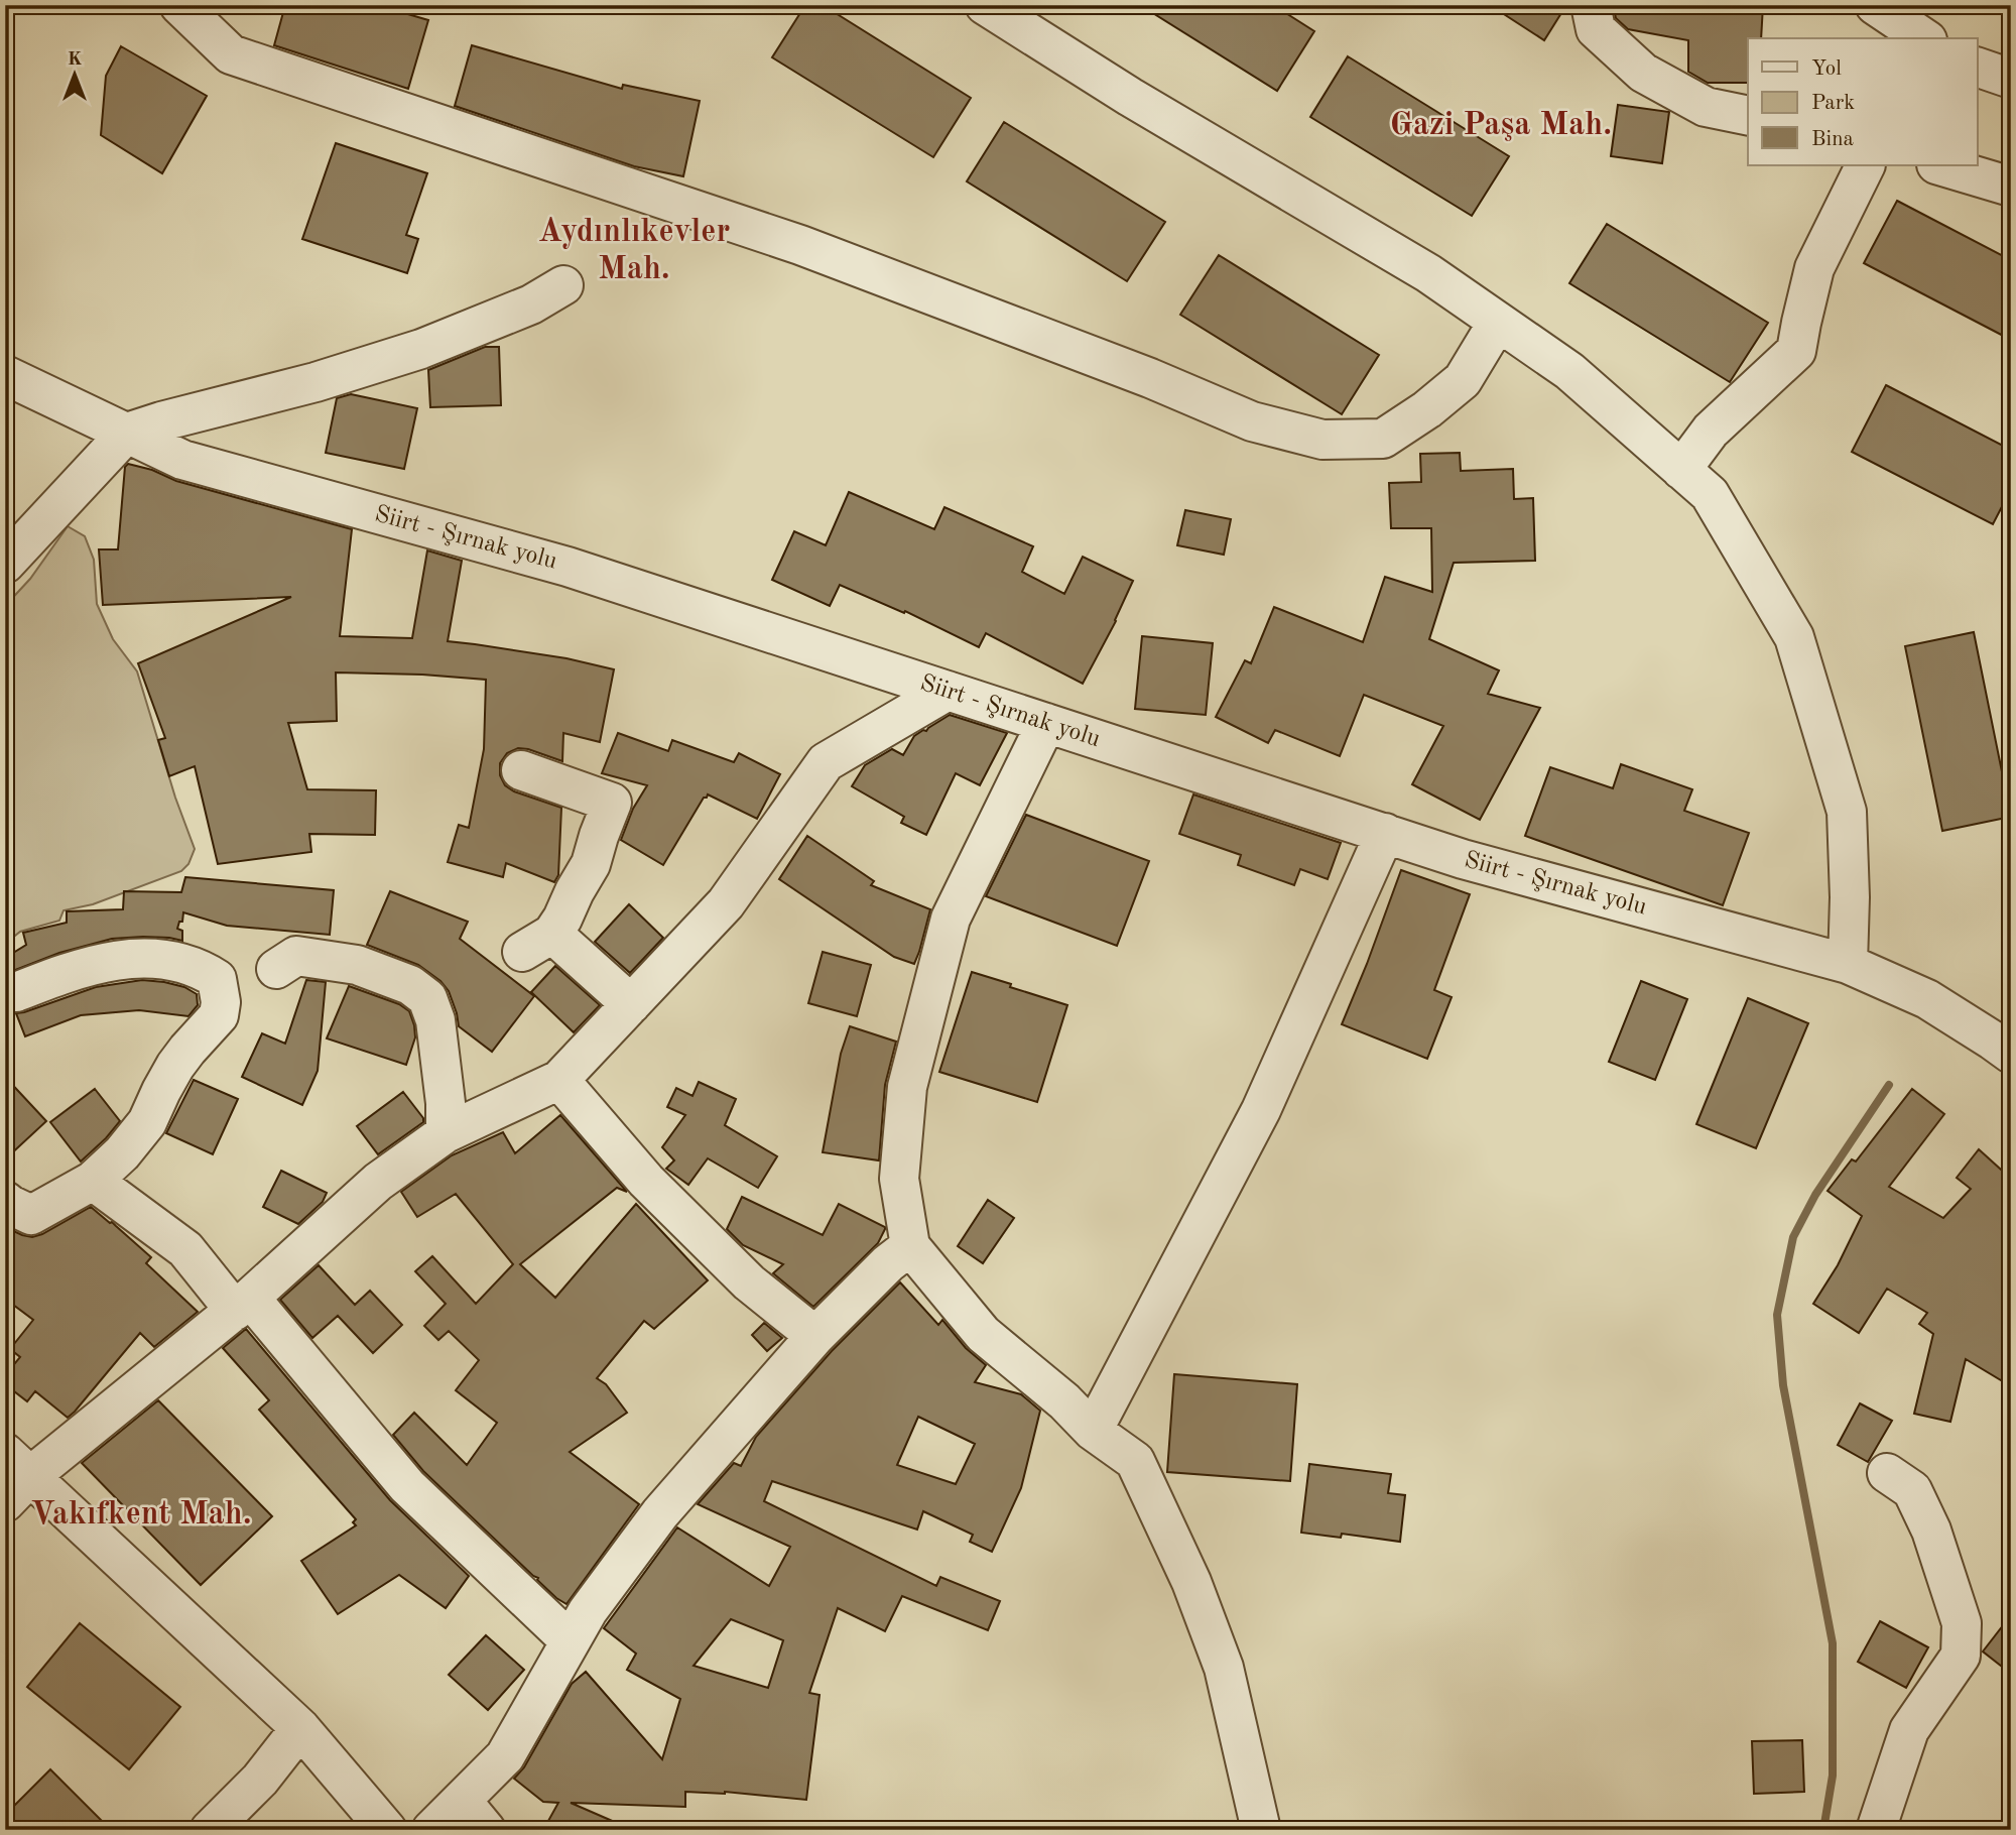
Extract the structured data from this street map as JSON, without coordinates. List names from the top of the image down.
{
  "streets": {
    "street": ["Siirt - Şırnak yolu"]
  },
  "districts": ["Gazi Paşa Mah.", "Aydınlıkevler Mah.", "Vakıfkent Mah."],
  "legend": ["Yol", "Park", "Bina"],
  "north": "top"
}
